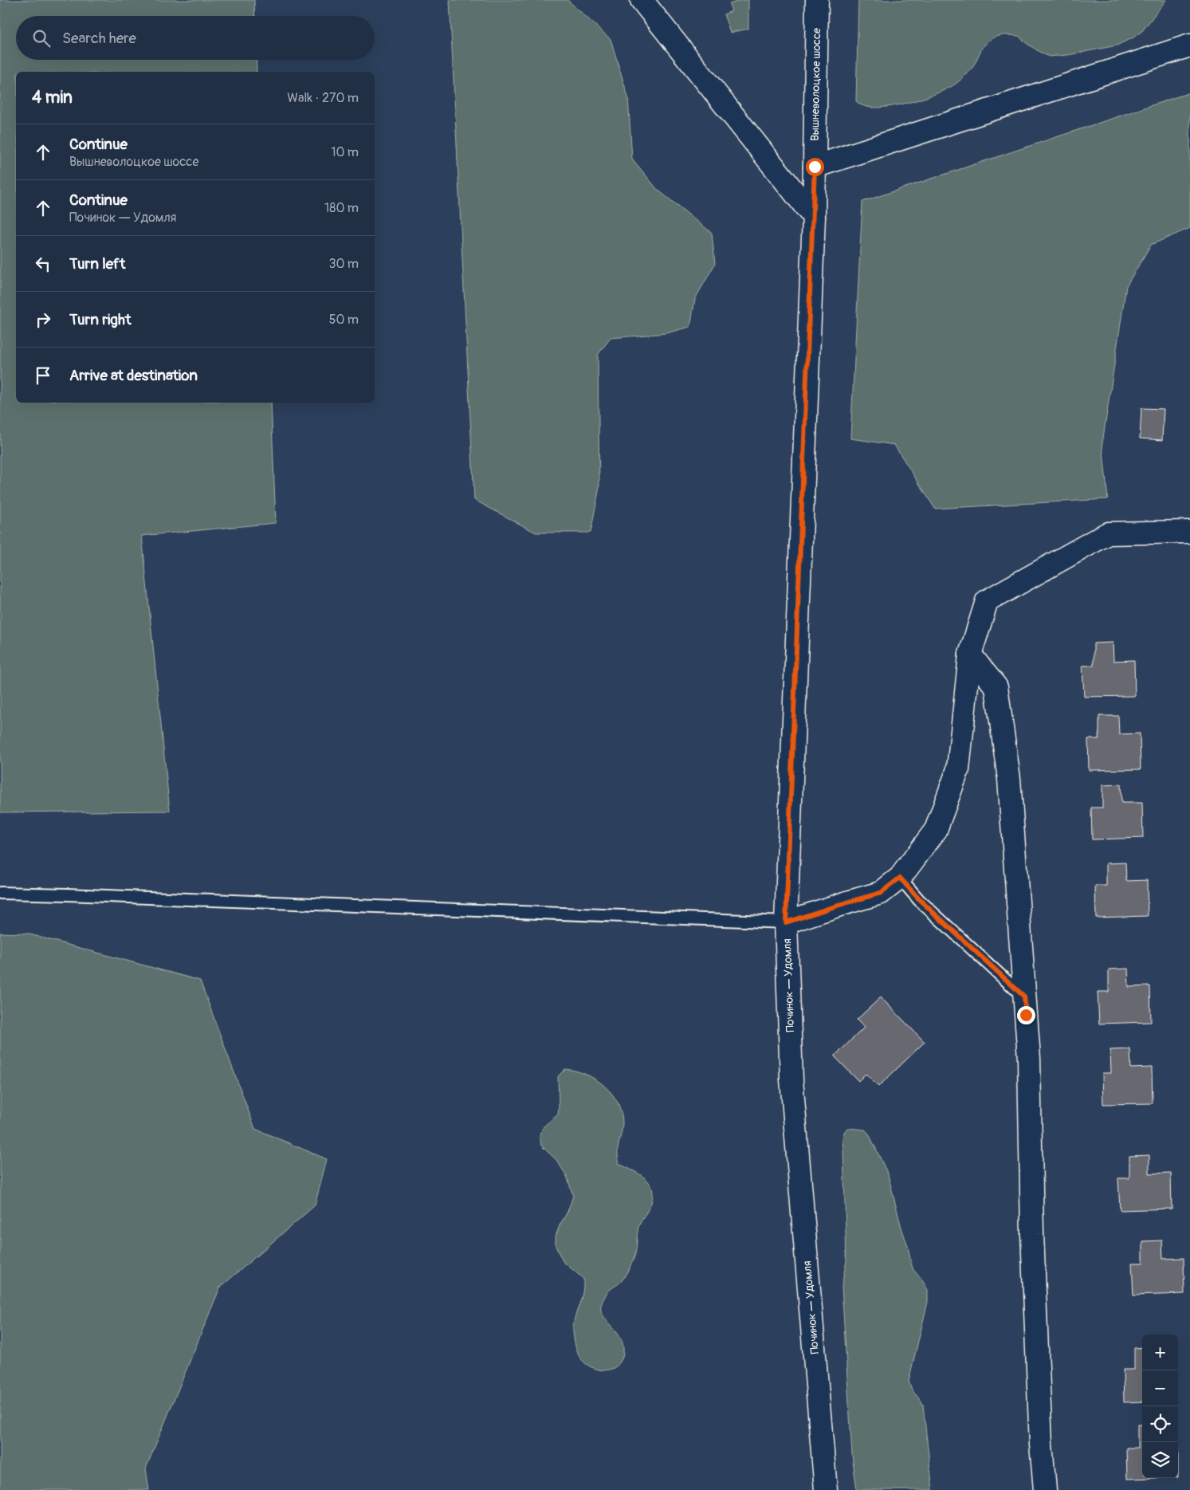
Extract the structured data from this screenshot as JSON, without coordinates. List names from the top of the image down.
{
  "streets": {
    "street": ["Вышневолоцкое шоссе", "Починок — Удомля"]
  },
  "crossings": [
    ["Вышневолоцкое шоссе", "Починок — Удомля"]
  ],
  "page": {
    "search": "Search here",
    "heading": ["4 min", "Walk · 270 m"],
    "list": [
      ["Continue", "Вышневолоцкое шоссе", "10 m"],
      ["Continue", "Починок — Удомля", "180 m"],
      ["Turn left", "30 m"],
      ["Turn right", "50 m"],
      "Arrive at destination"
    ],
    "map_buttons": ["+", "−"]
  }
}
